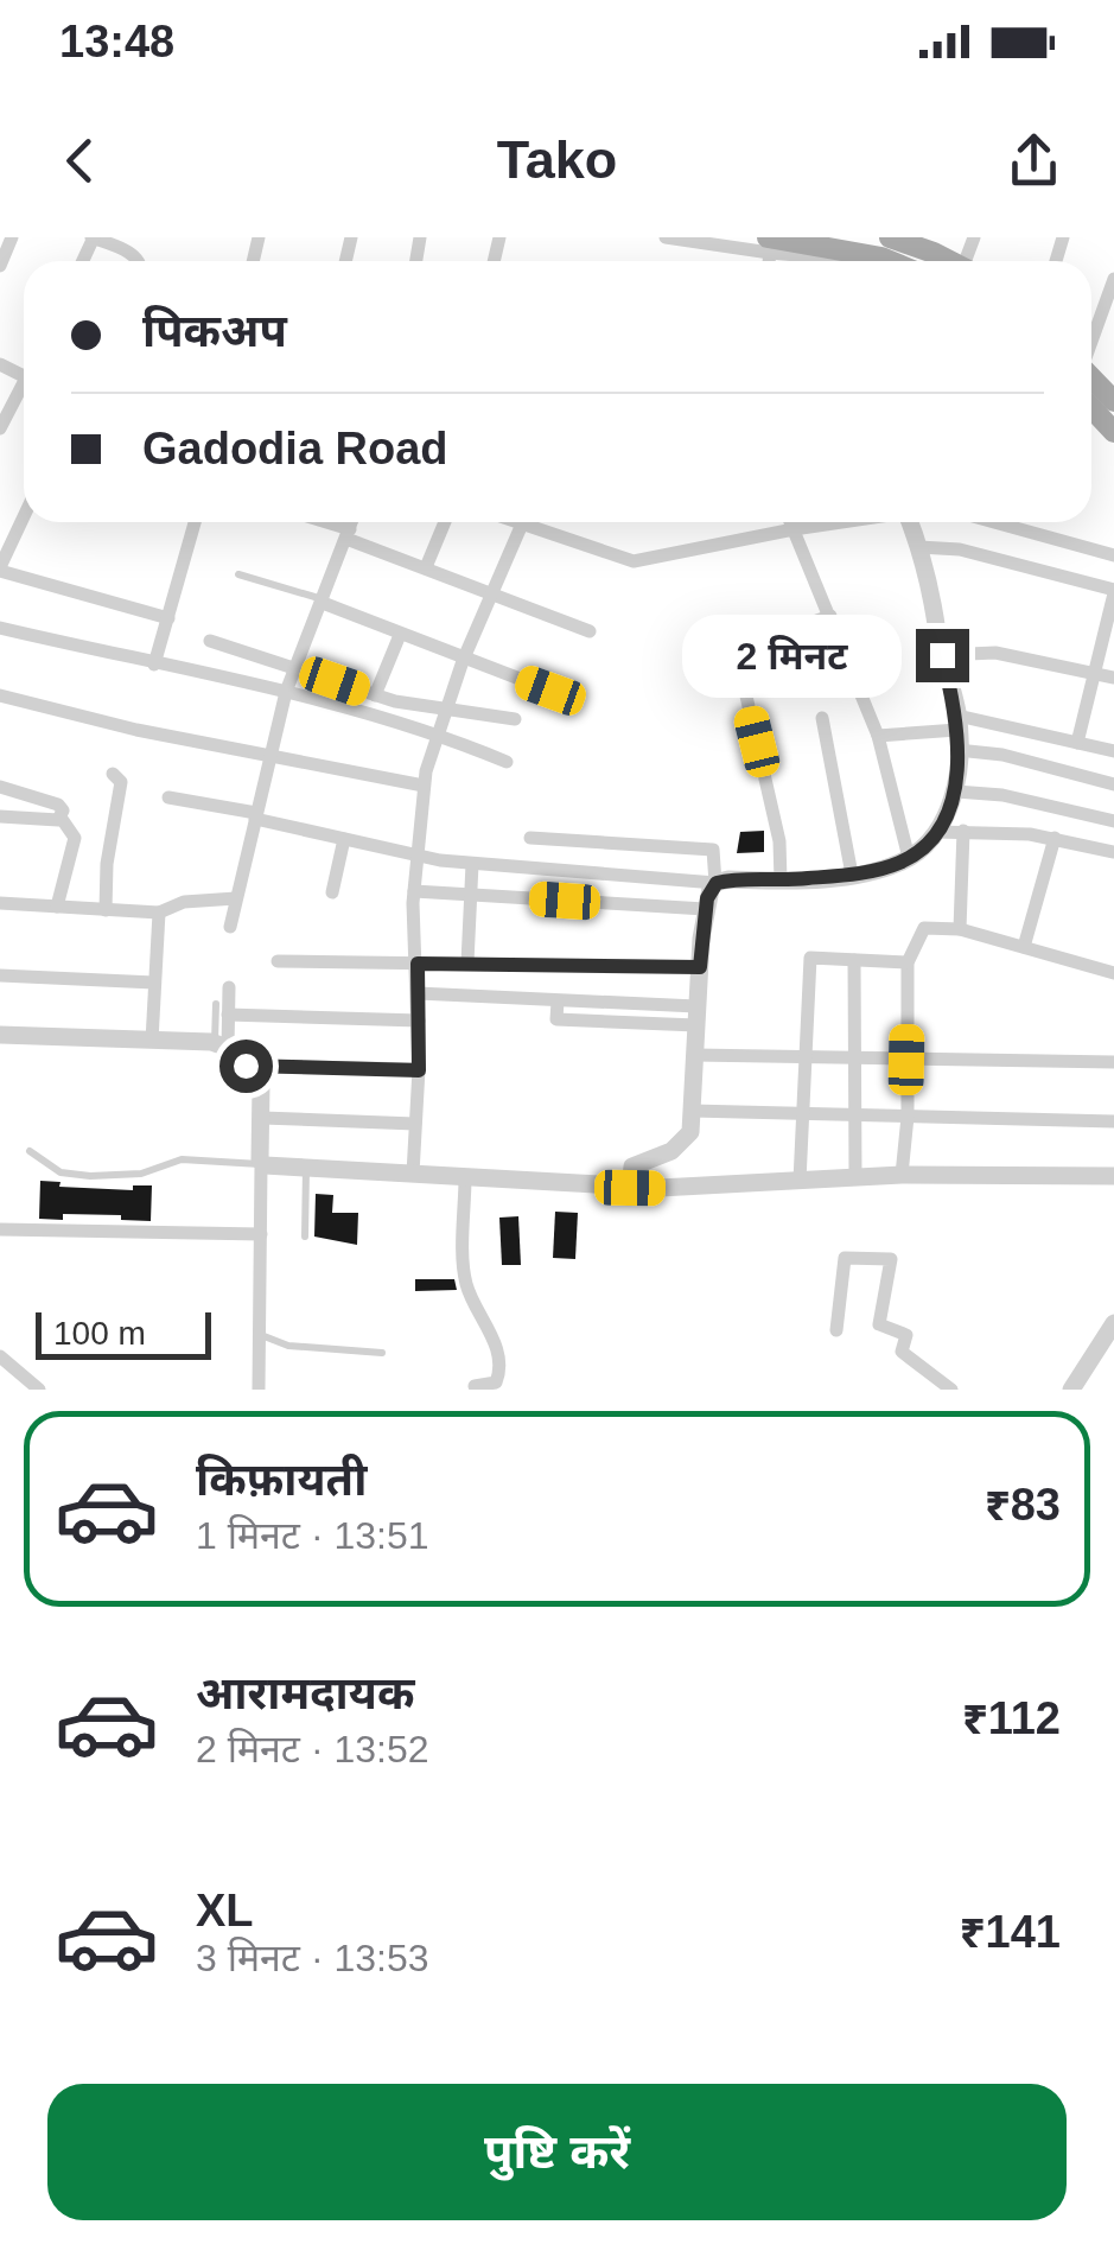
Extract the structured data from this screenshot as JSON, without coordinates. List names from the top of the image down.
{
  "scale_bar": "100 m",
  "page": {
    "status": "13:48",
    "header": "Tako",
    "banner": ["पिकअप", "Gadodia Road"],
    "bubble": "2 मिनट",
    "scale": "100 m",
    "list": [
      {
        "name": "किफ़ायती",
        "note": "1 मिनट · 13:51",
        "value": "₹83"
      },
      {
        "name": "आरामदायक",
        "note": "2 मिनट · 13:52",
        "value": "₹112"
      },
      {
        "name": "XL",
        "note": "3 मिनट · 13:53",
        "value": "₹141"
      }
    ],
    "buttons": "पुष्टि करें"
  }
}
